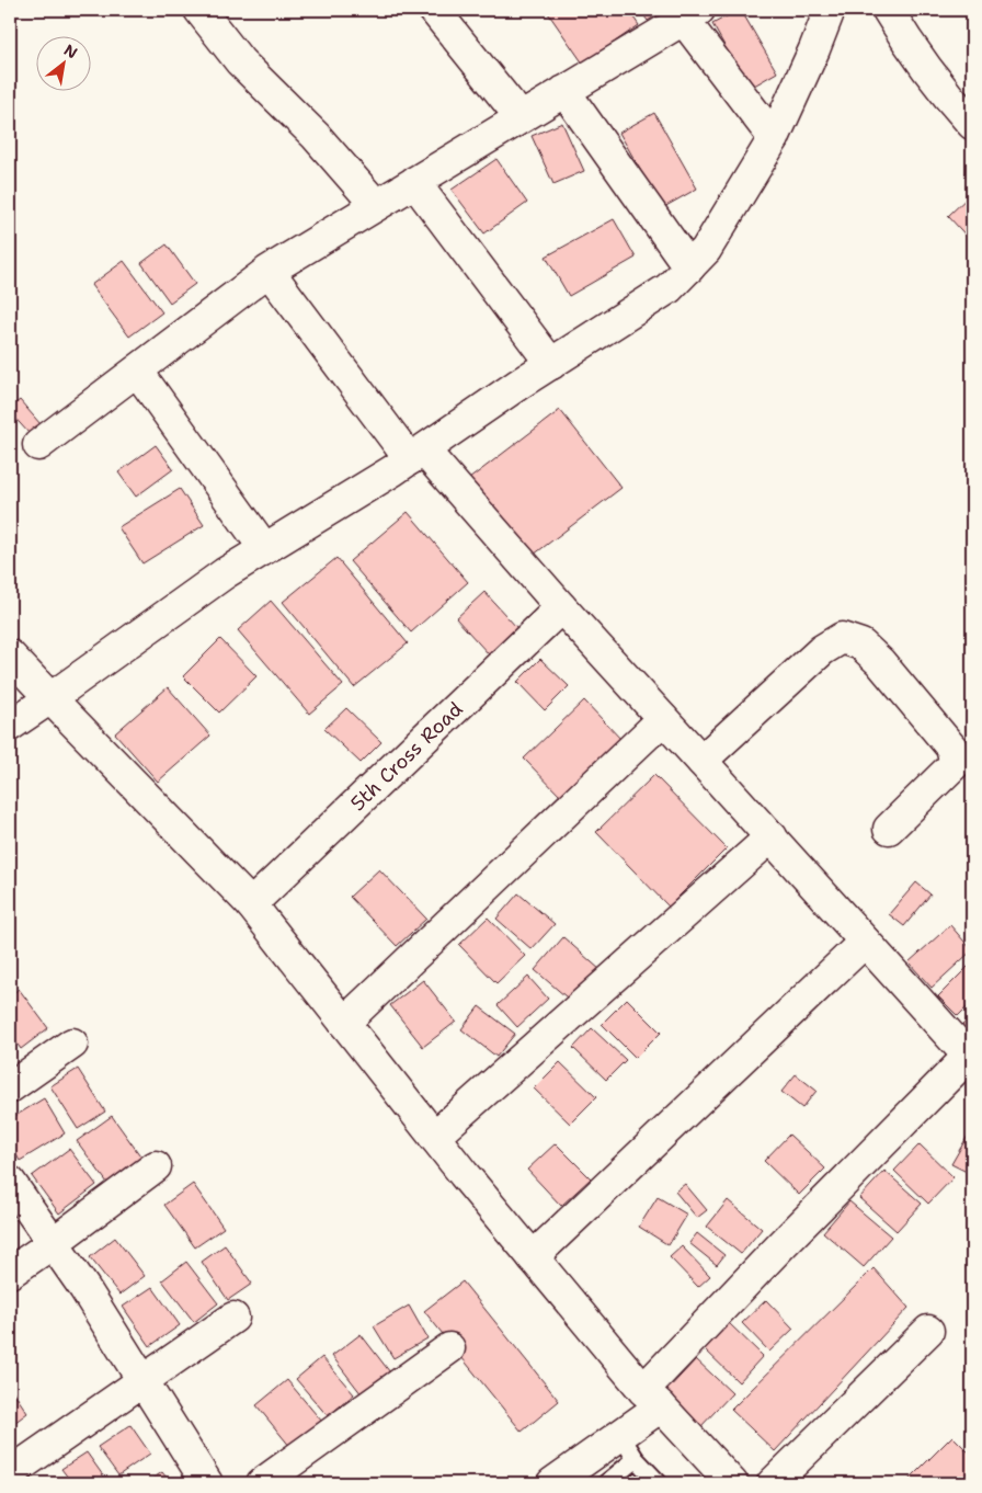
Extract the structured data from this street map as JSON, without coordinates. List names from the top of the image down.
{
  "streets": {
    "street": ["5th Cross Road"]
  },
  "north": "top right"
}
